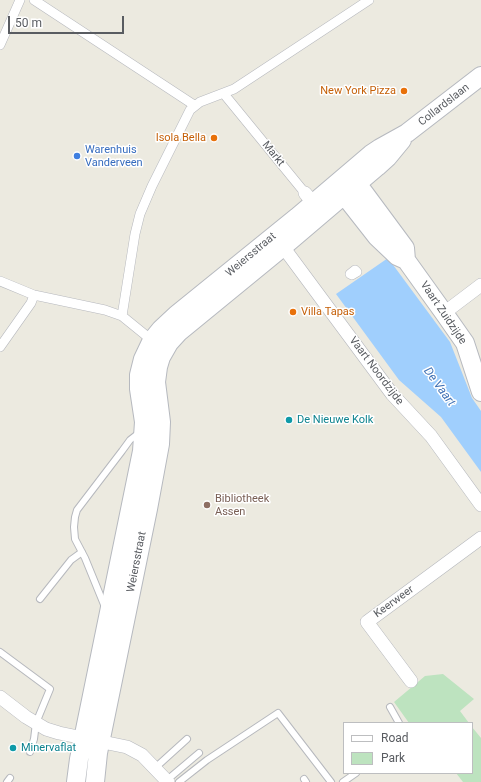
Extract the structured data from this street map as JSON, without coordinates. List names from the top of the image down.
{
  "streets": {
    "main road": ["Collardslaan", "Weiersstraat", "Vaart Zuidzijde"],
    "street": ["Markt", "Vaart Noordzijde", "Keerweer"]
  },
  "crossings": [
    ["Collardslaan", "Weiersstraat"],
    ["Collardslaan", "Vaart Zuidzijde"],
    ["Markt", "Weiersstraat"],
    ["Weiersstraat", "Vaart Zuidzijde"],
    ["Weiersstraat", "Vaart Noordzijde"]
  ],
  "water": ["De Vaart"],
  "places": [
    "New York Pizza",
    "Isola Bella",
    "Warenhuis Vanderveen",
    "Villa Tapas",
    "De Nieuwe Kolk",
    "Bibliotheek Assen",
    "Minervaflat"
  ],
  "legend": ["Road", "Park"],
  "scale_bar": "50 m"
}
